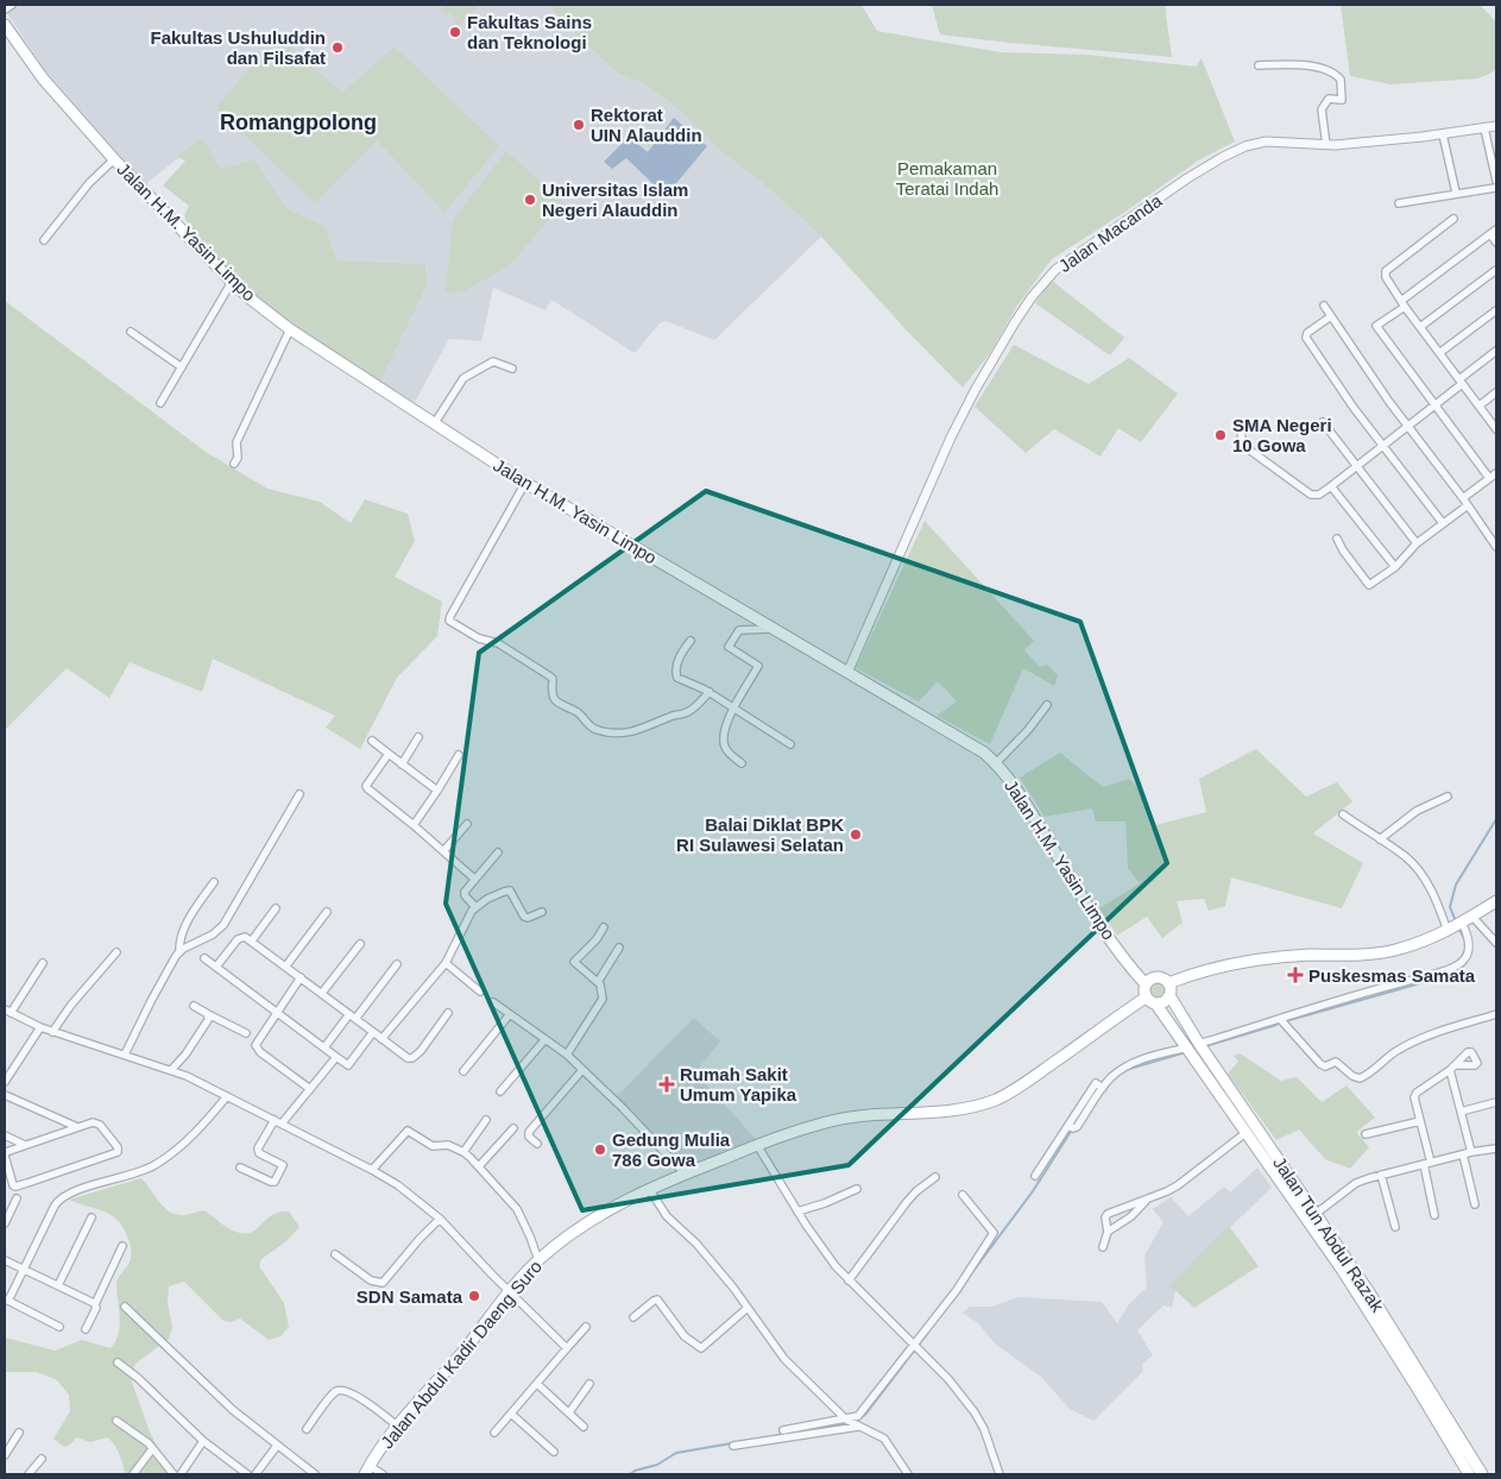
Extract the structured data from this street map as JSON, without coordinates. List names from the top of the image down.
{
  "streets": {
    "main road": ["Jalan H.M. Yasin Limpo", "Jalan Tun Abdul Razak", "Jalan Abdul Kadir Daeng Suro"],
    "street": ["Jalan Macanda"]
  },
  "crossings": [
    ["Jalan H.M. Yasin Limpo", "Jalan Macanda"],
    ["Jalan H.M. Yasin Limpo", "Jalan Tun Abdul Razak"],
    ["Jalan H.M. Yasin Limpo", "Jalan Abdul Kadir Daeng Suro"],
    ["Jalan Tun Abdul Razak", "Jalan Abdul Kadir Daeng Suro"]
  ],
  "districts": ["Romangpolong"],
  "parks": ["Pemakaman Teratai Indah"],
  "places": {
    "other": [
      "Fakultas Sains dan Teknologi",
      "Fakultas Ushuluddin dan Filsafat",
      "Rektorat UIN Alauddin",
      "Universitas Islam Negeri Alauddin",
      "SMA Negeri 10 Gowa",
      "Balai Diklat BPK RI Sulawesi Selatan",
      "Gedung Mulia 786 Gowa",
      "SDN Samata"
    ],
    "health": ["Puskesmas Samata", "Rumah Sakit Umum Yapika"]
  }
}
